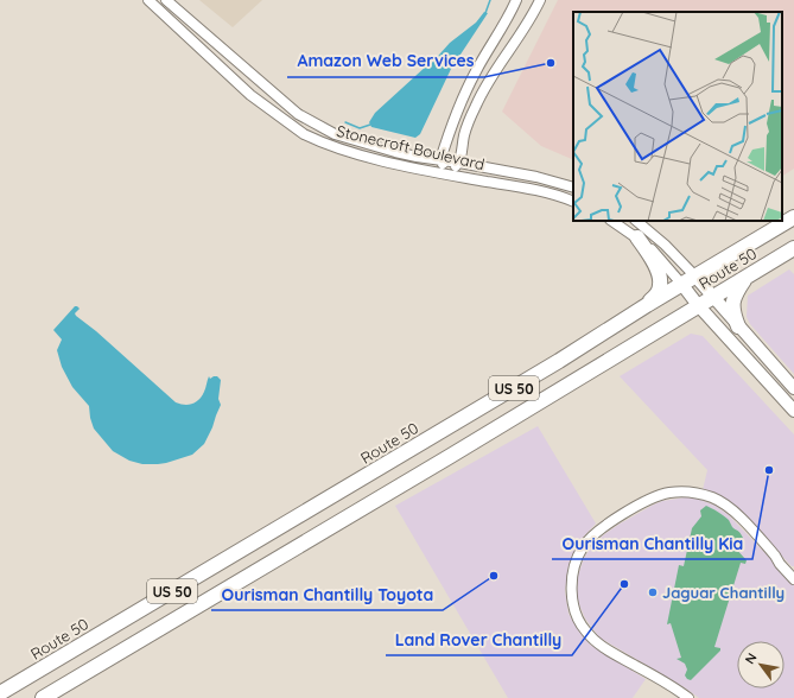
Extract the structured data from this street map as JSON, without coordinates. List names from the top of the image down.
{
  "streets": {
    "highway": ["Route 50", "US 50"],
    "street": ["Stonecroft Boulevard"]
  },
  "places": [
    "Amazon Web Services",
    "Ourisman Chantilly Kia",
    "Ourisman Chantilly Toyota",
    "Land Rover Chantilly",
    "Jaguar Chantilly"
  ],
  "north": "top left"
}
